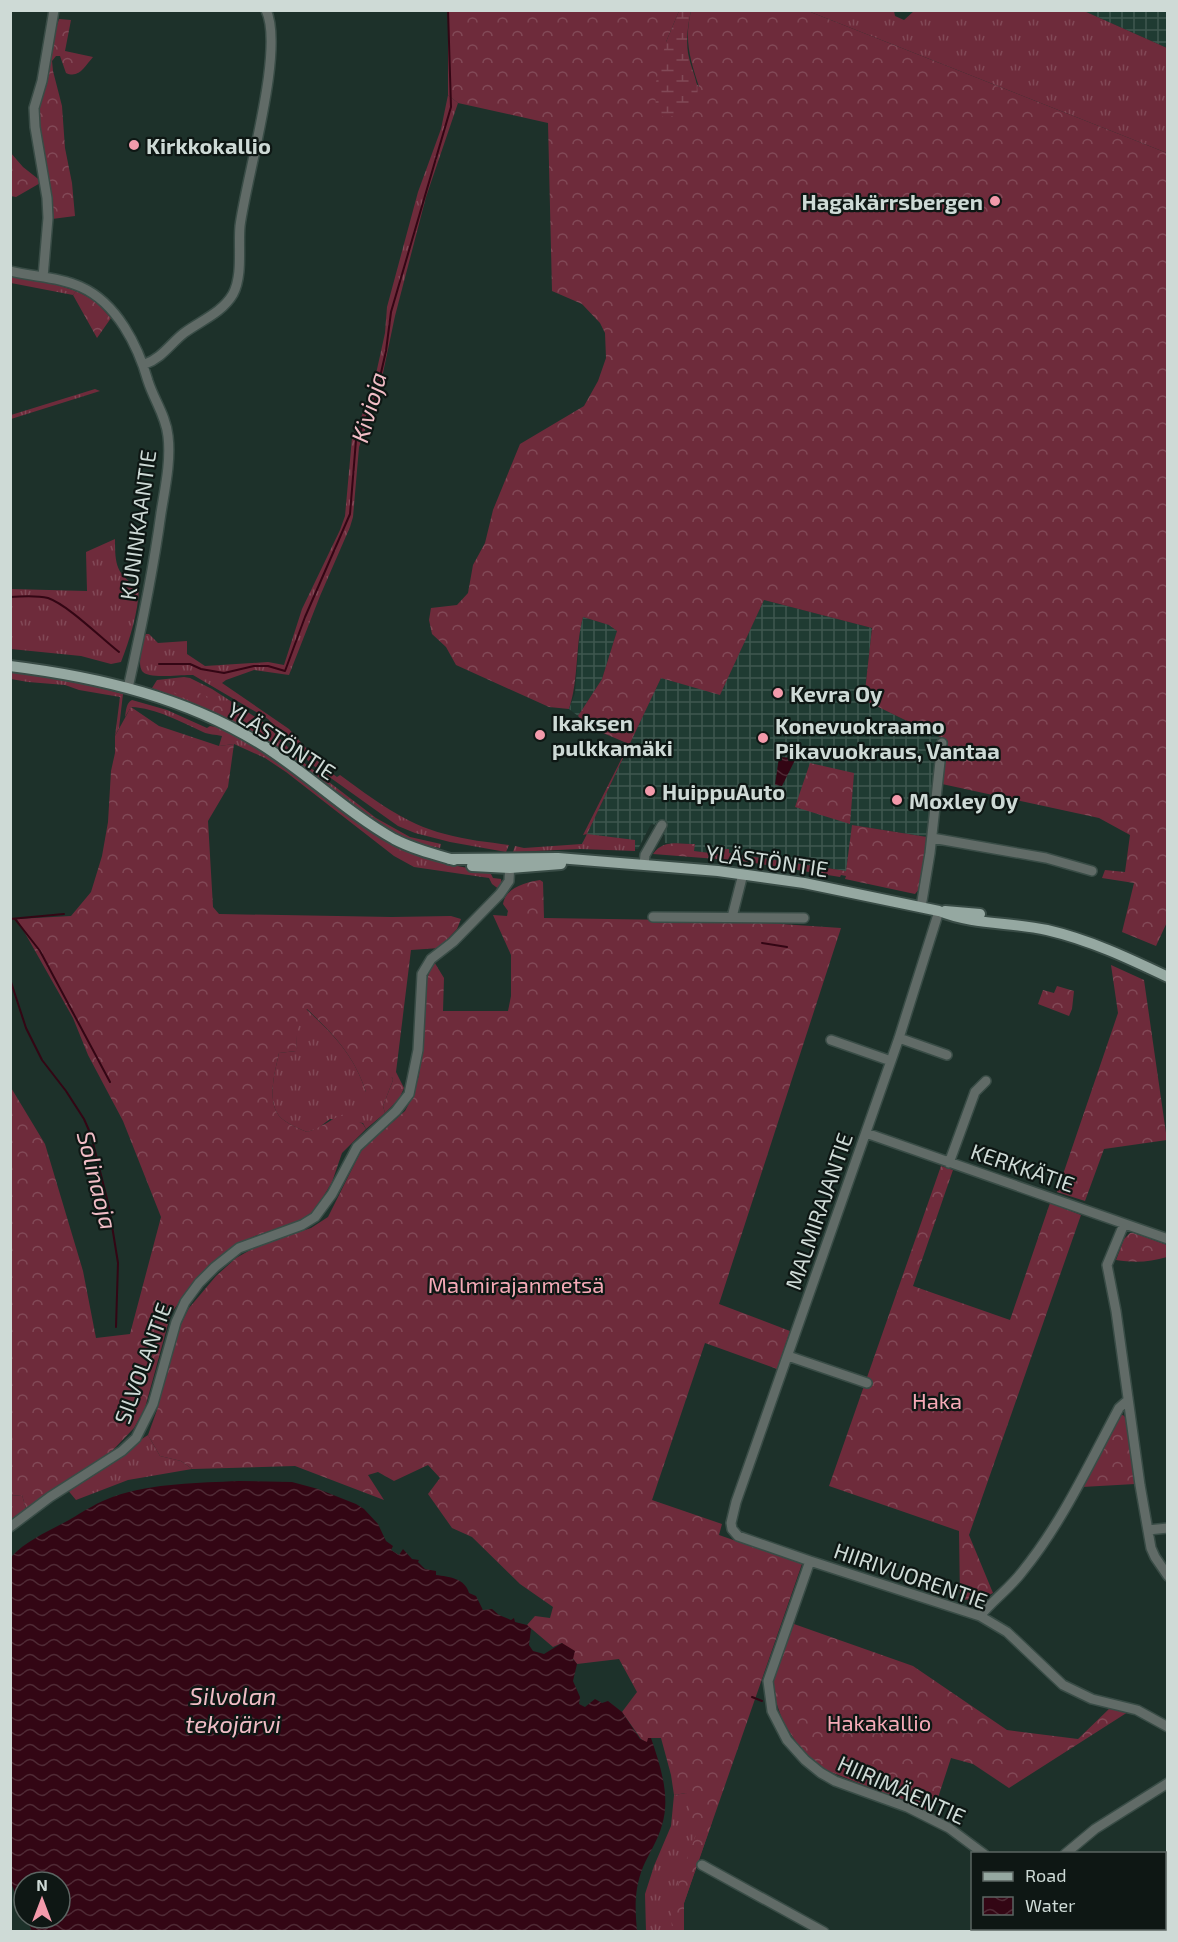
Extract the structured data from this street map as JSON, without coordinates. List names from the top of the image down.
{
  "streets": {
    "main road": ["YLÄSTÖNTIE"],
    "street": [
      "KUNINKAANTIE",
      "KERKKÄTIE",
      "MALMIRAJANTIE",
      "SILVOLANTIE",
      "HIIRIVUORENTIE",
      "HIIRIMÄENTIE"
    ]
  },
  "crossings": [
    ["KUNINKAANTIE", "YLÄSTÖNTIE"],
    ["YLÄSTÖNTIE", "MALMIRAJANTIE"],
    ["YLÄSTÖNTIE", "SILVOLANTIE"],
    ["KERKKÄTIE", "MALMIRAJANTIE"],
    ["MALMIRAJANTIE", "HIIRIVUORENTIE"],
    ["HIIRIVUORENTIE", "HIIRIMÄENTIE"]
  ],
  "water": ["Kivioja", "Solinaoja", "Silvolan tekojärvi"],
  "parks": ["Malmirajanmetsä", "Haka", "Hakakallio"],
  "places": [
    "Kirkkokallio",
    "Hagakärrsbergen",
    "Kevra Oy",
    "Ikaksen pulkkamäki",
    "Konevuokraamo Pikavuokraus, Vantaa",
    "HuippuAuto",
    "Moxley Oy"
  ],
  "legend": ["Road", "Water"],
  "north": "top"
}
